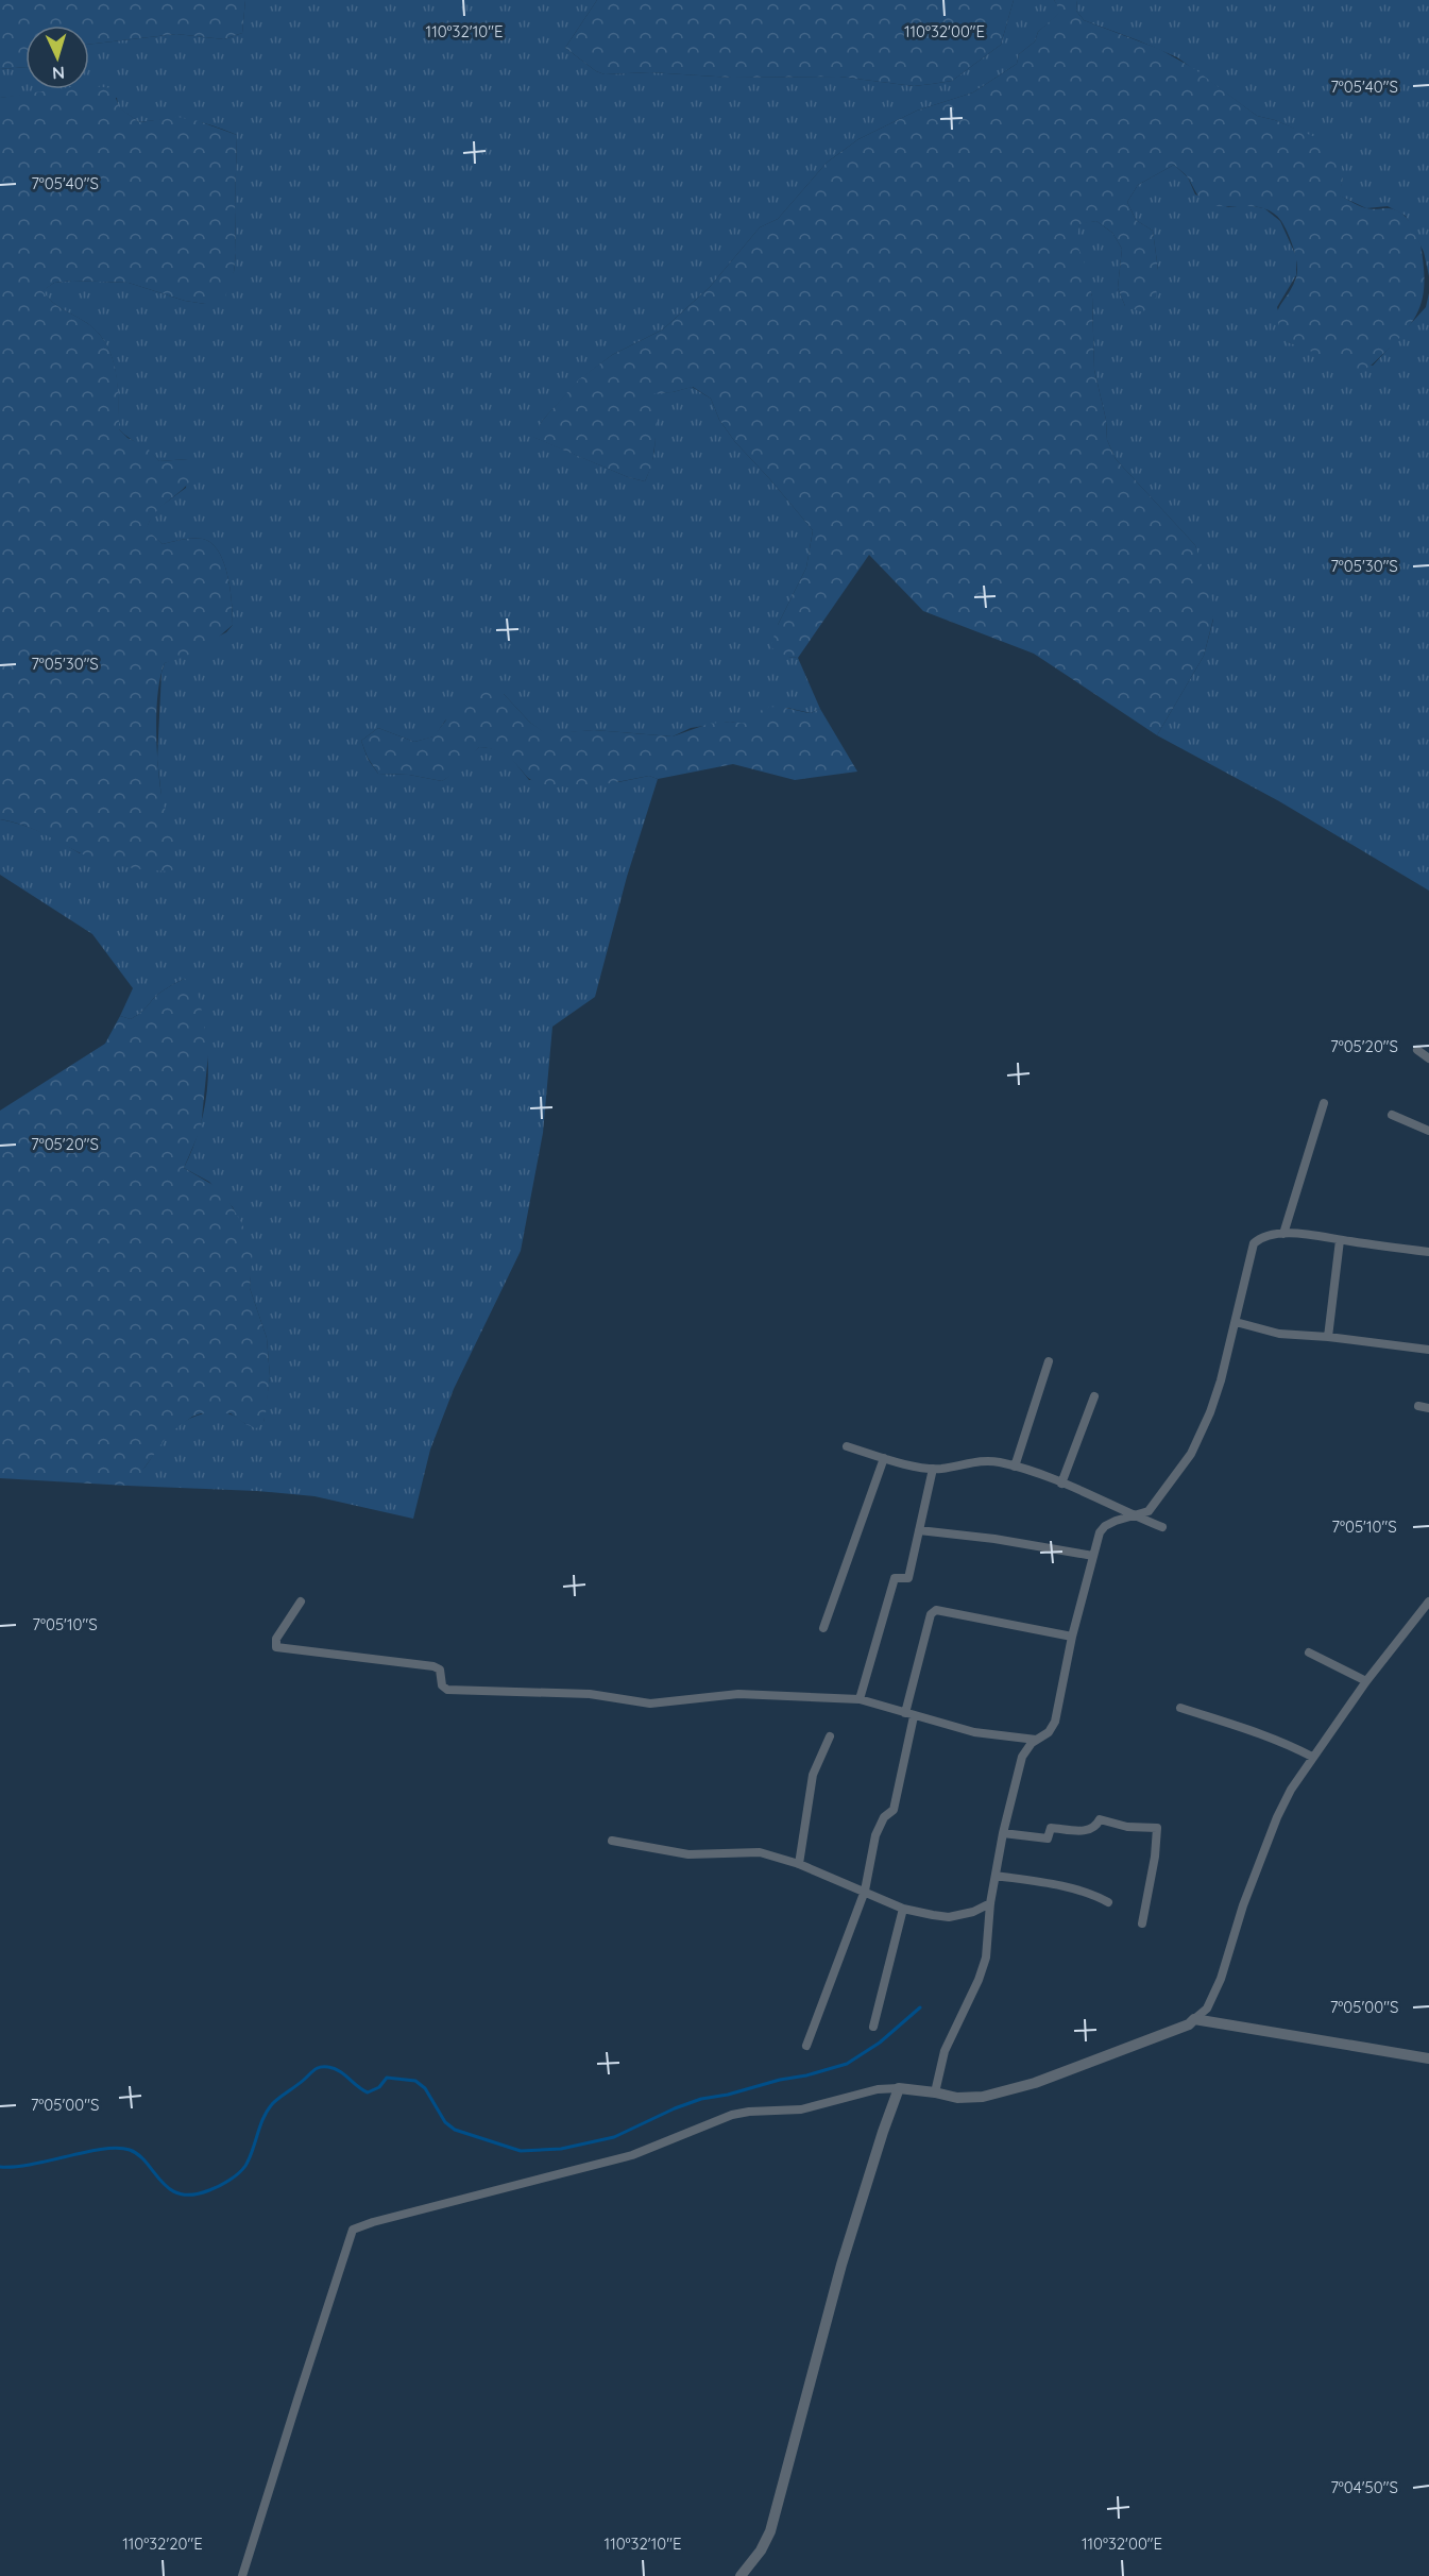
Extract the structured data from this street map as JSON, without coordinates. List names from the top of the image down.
{
  "north": "bottom",
  "coordinates": [
    "110°32'10\"E",
    "110°32'00\"E",
    "7°05'40\"S",
    "7°05'30\"S",
    "7°05'20\"S",
    "7°05'10\"S",
    "7°05'00\"S",
    "7°04'50\"S",
    "110°32'20\"E"
  ]
}
